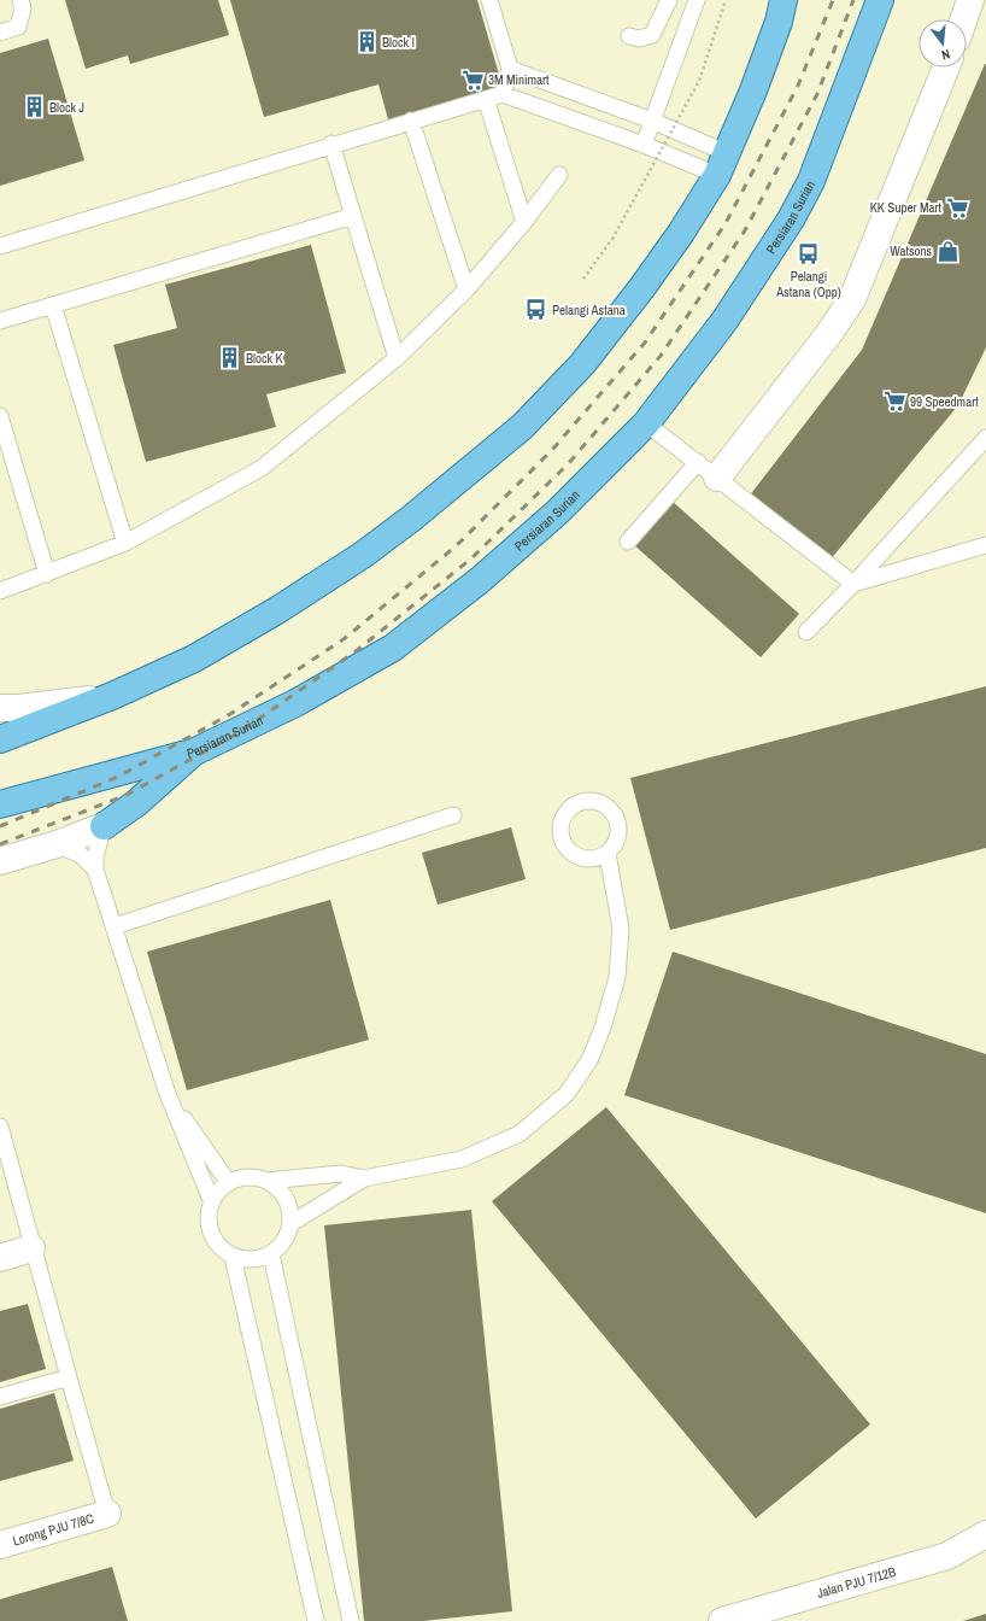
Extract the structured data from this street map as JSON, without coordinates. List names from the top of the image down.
{
  "streets": {
    "main road": ["Persiaran Surian"],
    "street": ["Lorong PJU 7/8C", "Jalan PJU 7/12B"]
  },
  "places": {
    "building": ["Block I", "Block J", "Block K"],
    "supermarket": ["3M Minimart", "KK Super Mart", "99 Speedmart"],
    "shop": ["Watsons"],
    "bus stop": ["Pelangi Astana (Opp)", "Pelangi Astana"]
  },
  "north": "bottom"
}
